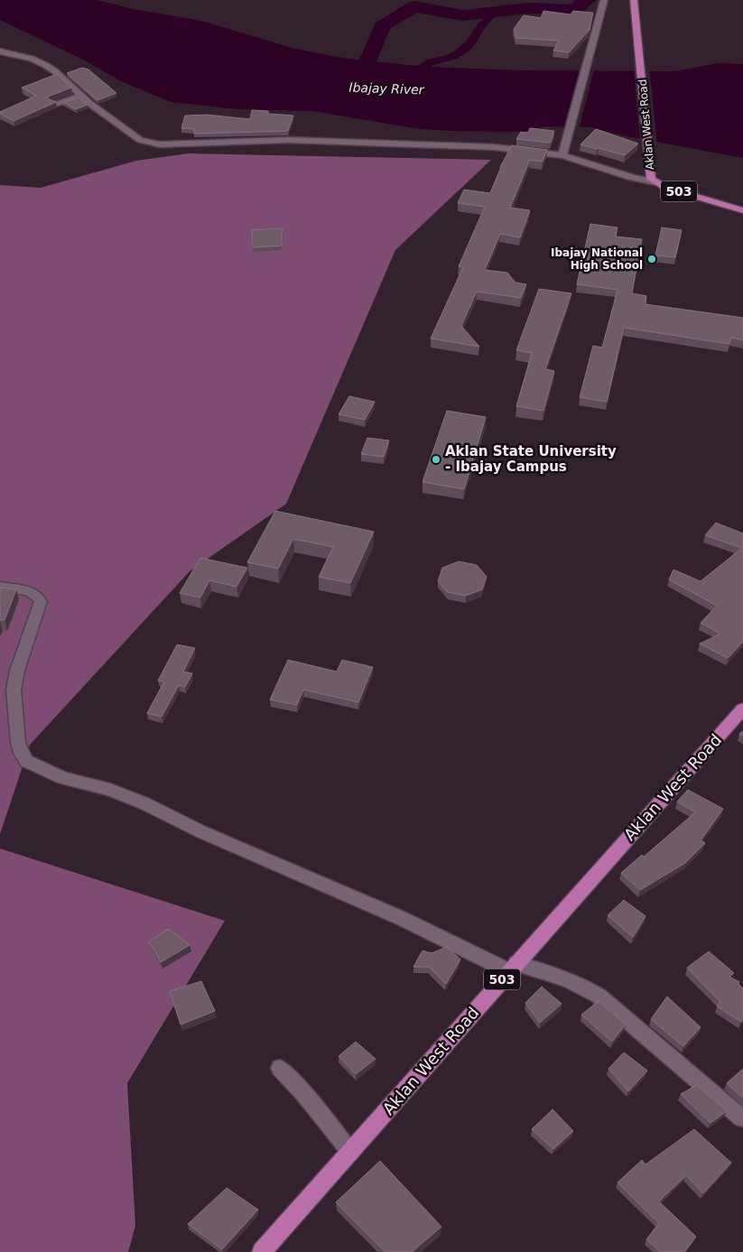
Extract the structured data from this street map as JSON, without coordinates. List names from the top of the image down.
{
  "streets": {
    "main road": ["Aklan West Road", "503"]
  },
  "water": ["Ibajay River"],
  "places": ["Ibajay National High School", "Aklan State University - Ibajay Campus"]
}
